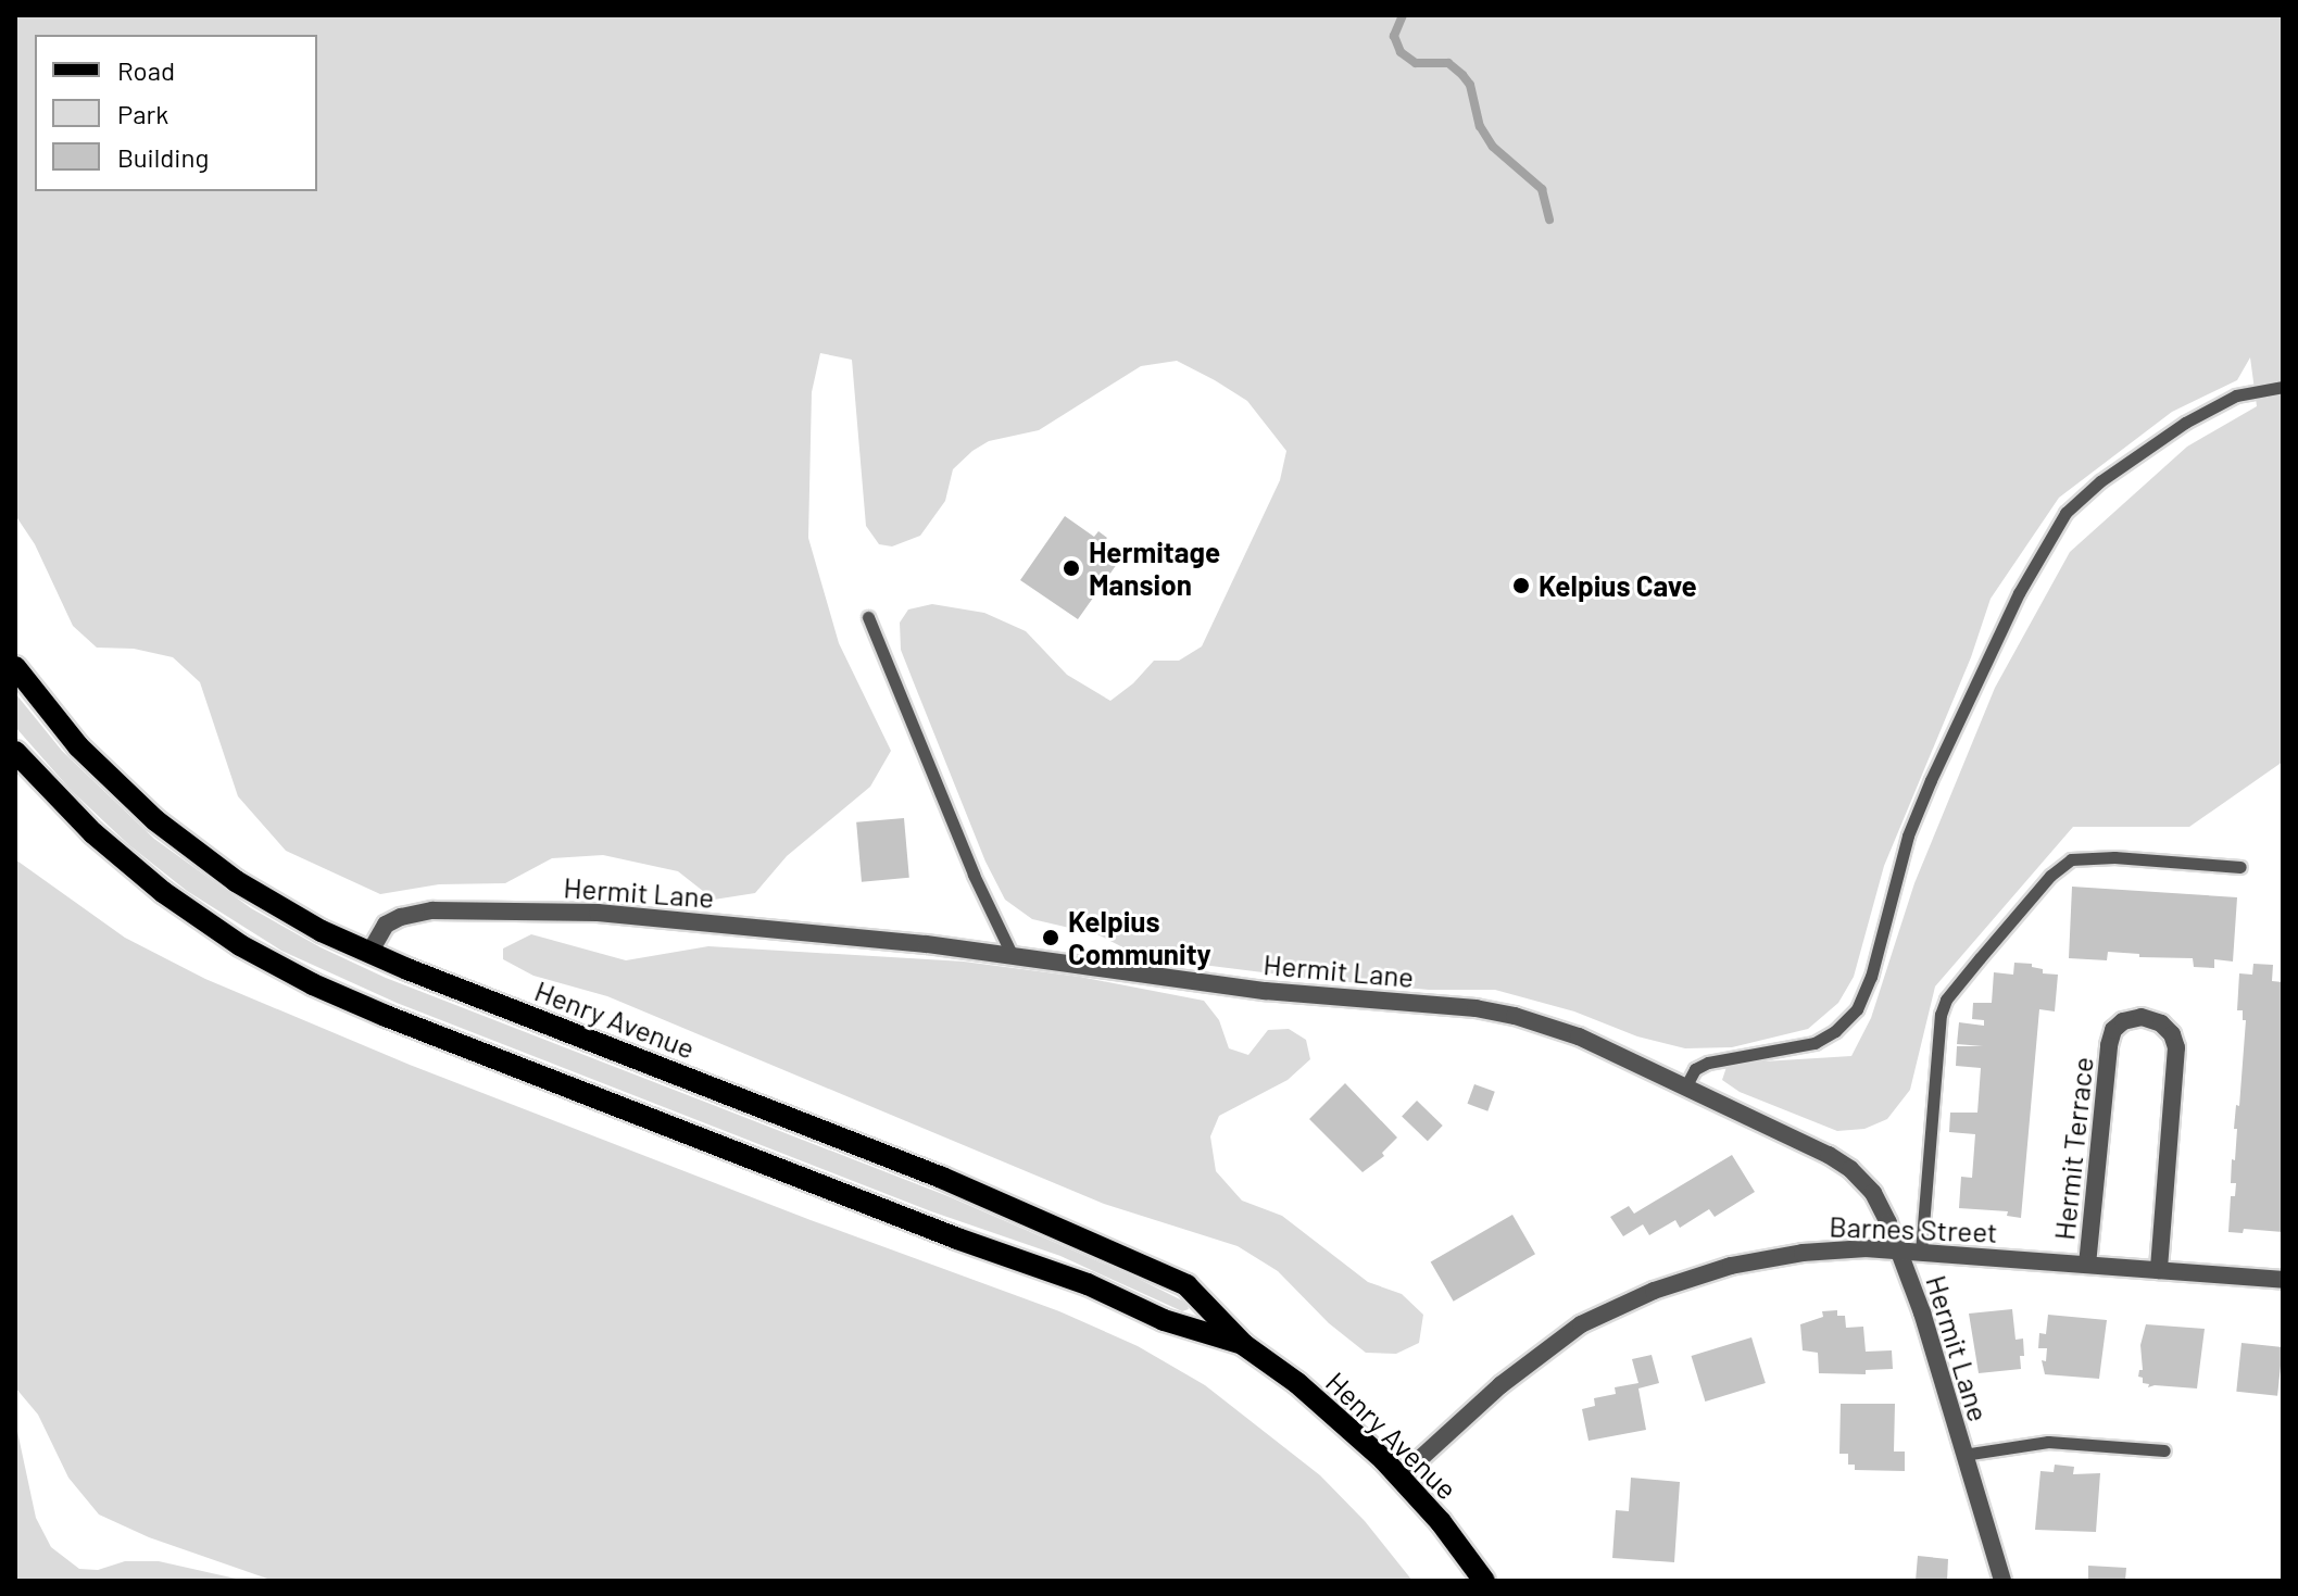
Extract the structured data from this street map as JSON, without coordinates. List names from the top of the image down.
{
  "streets": {
    "main road": ["Henry Avenue"],
    "street": ["Hermit Lane", "Hermit Terrace", "Barnes Street"]
  },
  "crossings": [
    ["Hermit Lane", "Henry Avenue"],
    ["Hermit Lane", "Barnes Street"],
    ["Henry Avenue", "Barnes Street"],
    ["Hermit Terrace", "Barnes Street"]
  ],
  "places": ["Hermitage Mansion", "Kelpius Cave", "Kelpius Community"],
  "legend": ["Road", "Park", "Building"]
}
